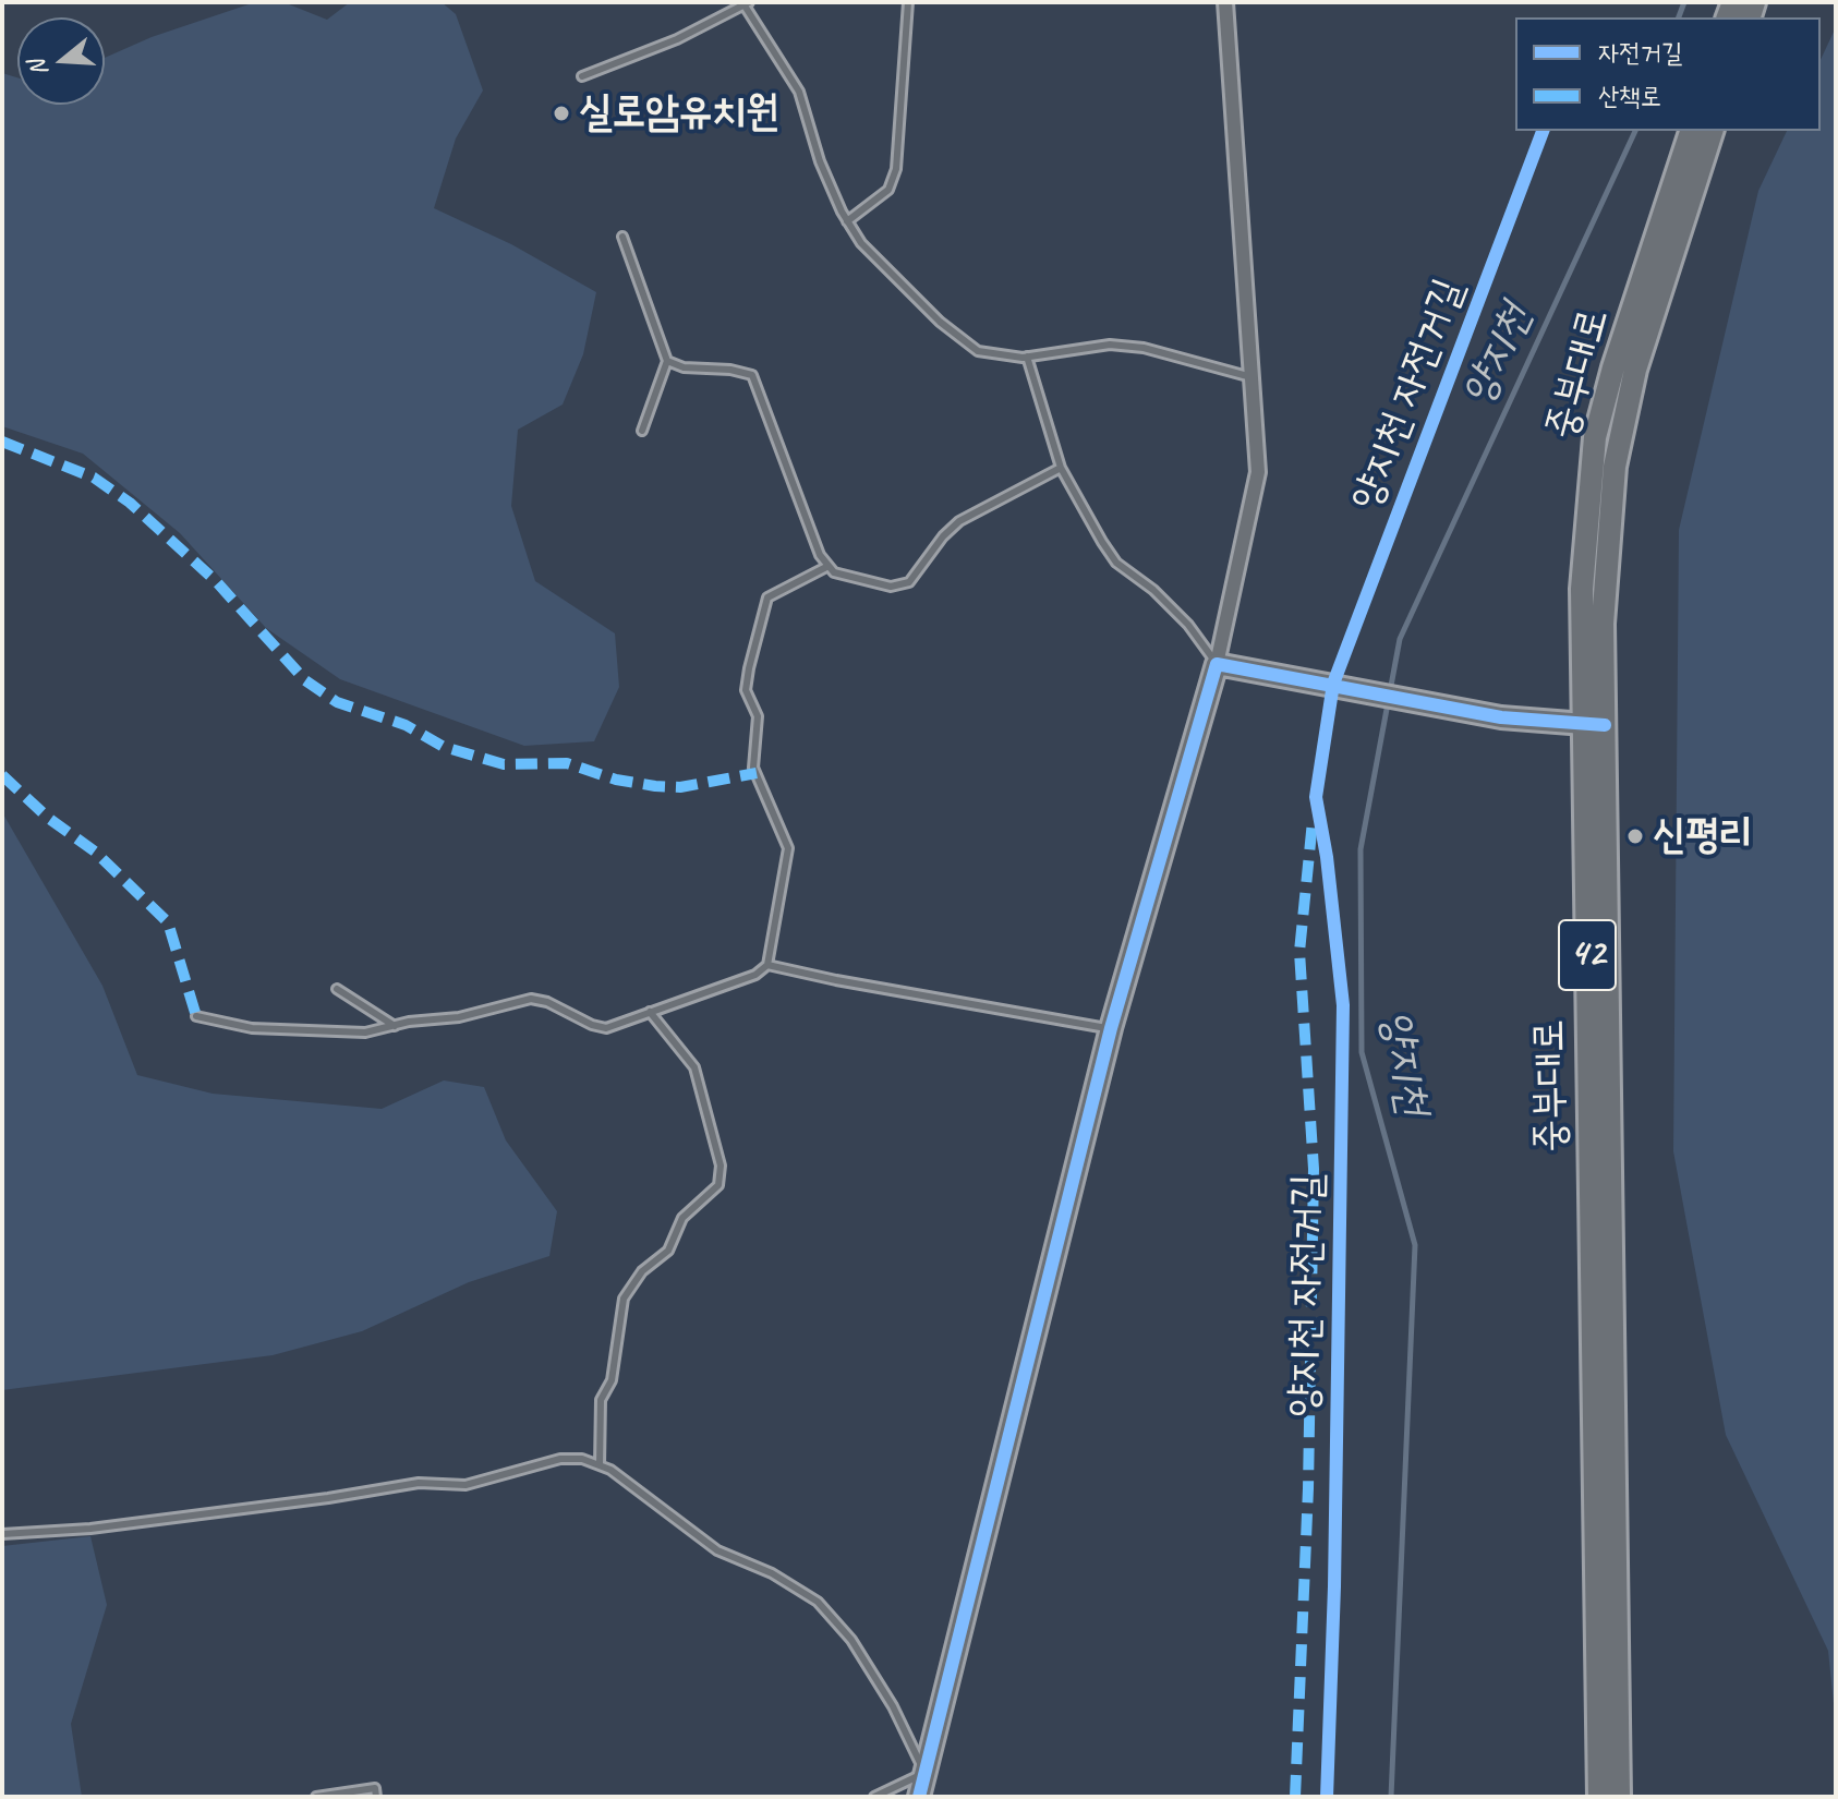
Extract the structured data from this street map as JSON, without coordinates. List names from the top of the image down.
{
  "streets": {
    "main road": ["중부대로", "42"],
    "cycle path": ["양지천 자전거길"]
  },
  "water": ["양지천"],
  "places": ["실로암유치원", "신평리"],
  "legend": ["자전거길", "산책로"],
  "north": "left"
}
